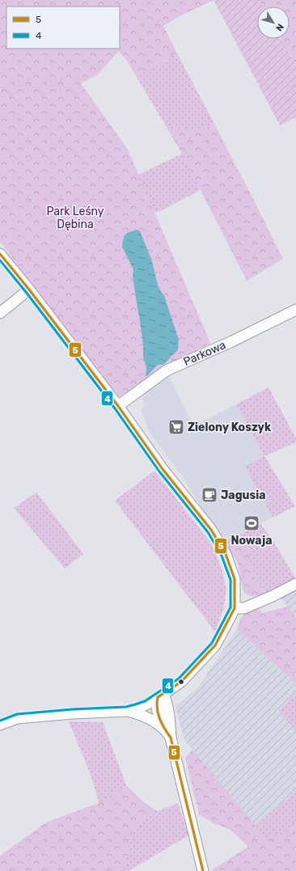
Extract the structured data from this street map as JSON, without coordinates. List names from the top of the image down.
{
  "streets": {
    "street": ["Parkowa"]
  },
  "parks": ["Park Leśny Dębina"],
  "places": {
    "supermarket": ["Zielony Koszyk"],
    "cafe": ["Jagusia"],
    "sports": ["Nowaja"]
  },
  "lines": ["transit line 5", "transit line 4"],
  "legend": ["5", "4"],
  "north": "bottom right"
}
